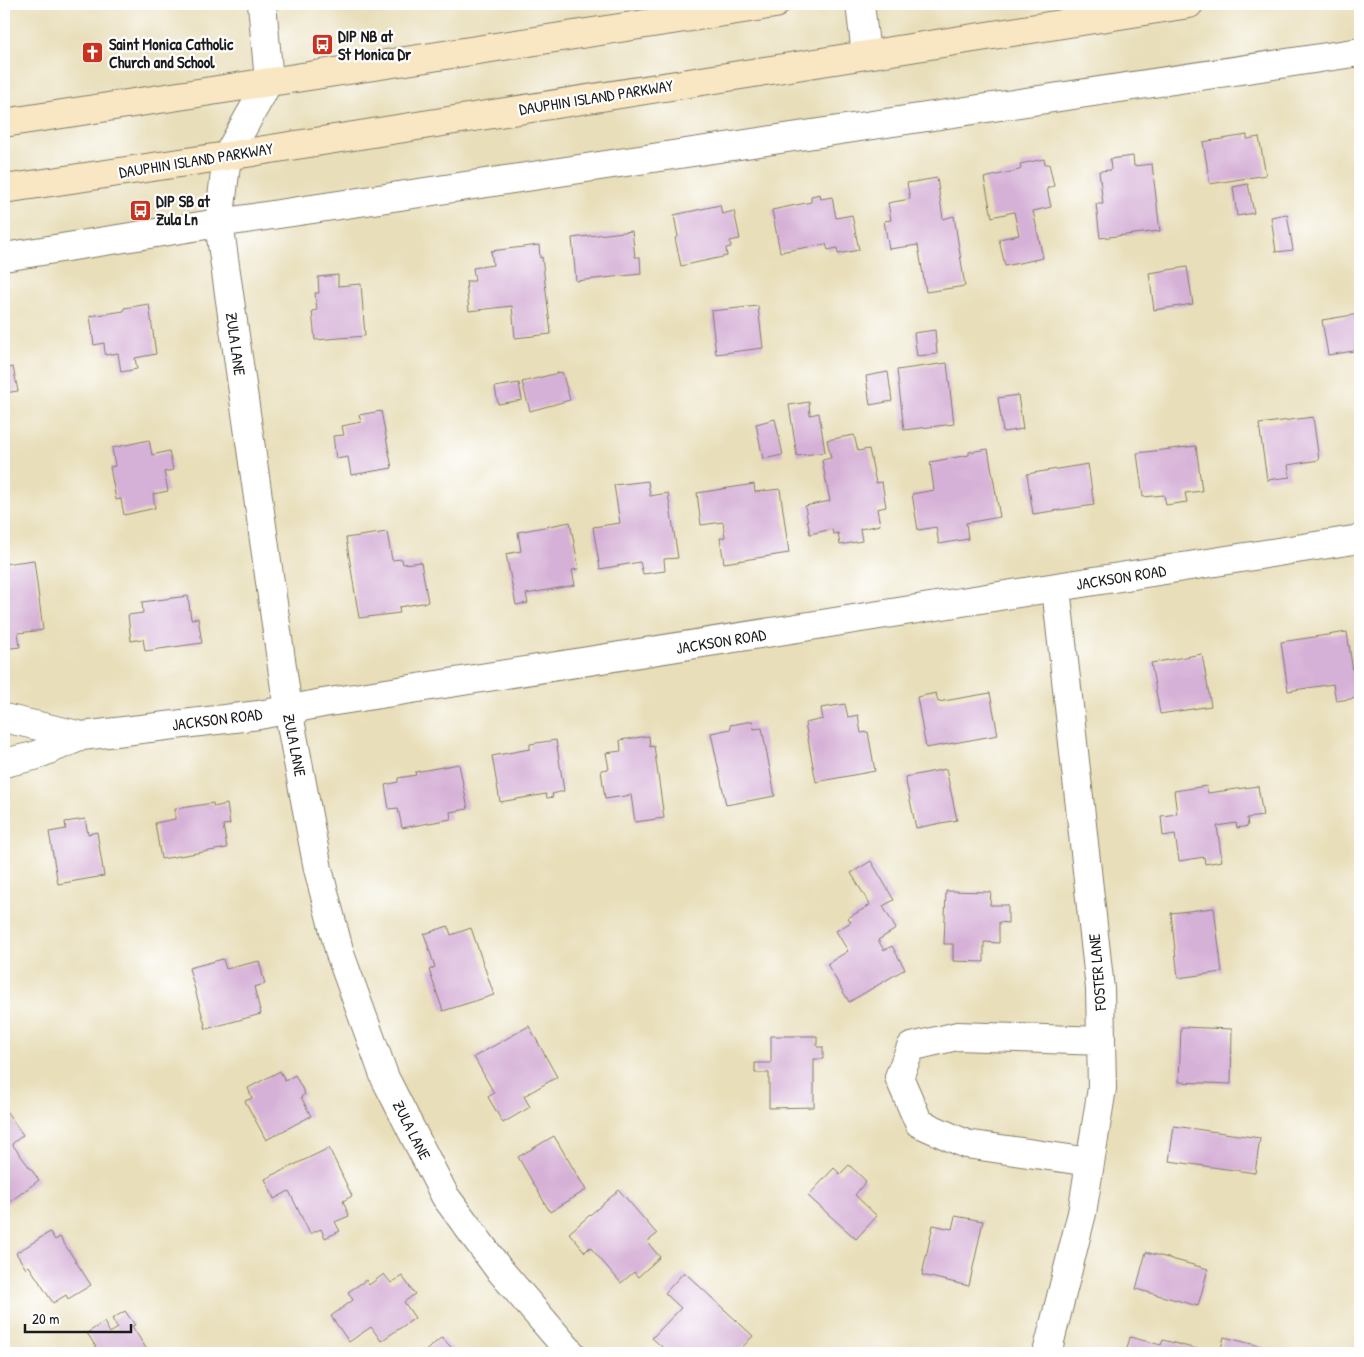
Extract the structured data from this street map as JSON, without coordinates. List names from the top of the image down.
{
  "streets": {
    "main road": ["DAUPHIN ISLAND PARKWAY"],
    "street": ["ZULA LANE", "JACKSON ROAD", "FOSTER LANE"]
  },
  "crossings": [
    ["DAUPHIN ISLAND PARKWAY", "ZULA LANE"],
    ["ZULA LANE", "JACKSON ROAD"],
    ["JACKSON ROAD", "FOSTER LANE"]
  ],
  "places": {
    "bus stop": ["DIP NB at St Monica Dr", "DIP SB at Zula Ln"],
    "church": ["Saint Monica Catholic Church and School"]
  },
  "scale_bar": "20 m"
}
